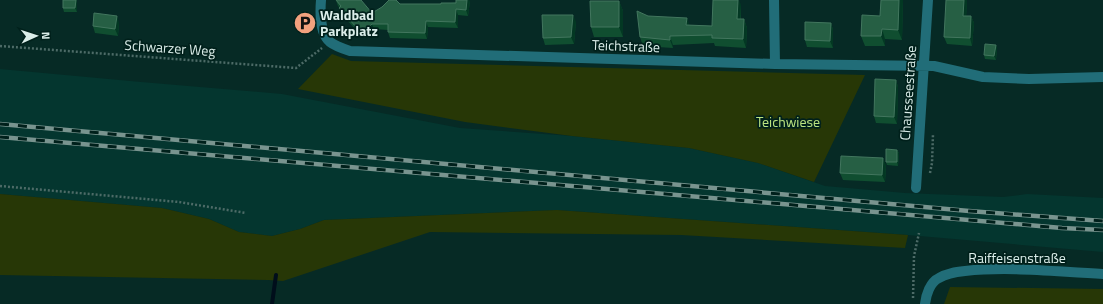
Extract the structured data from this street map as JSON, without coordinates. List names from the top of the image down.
{
  "streets": {
    "street": ["Teichstraße", "Chausseestraße", "Raiffeisenstraße"],
    "path": ["Schwarzer Weg"]
  },
  "crossings": [
    ["Teichstraße", "Schwarzer Weg"],
    ["Teichstraße", "Chausseestraße"]
  ],
  "parks": ["Teichwiese"],
  "places": {
    "parking": ["Waldbad Parkplatz"]
  },
  "north": "right"
}
